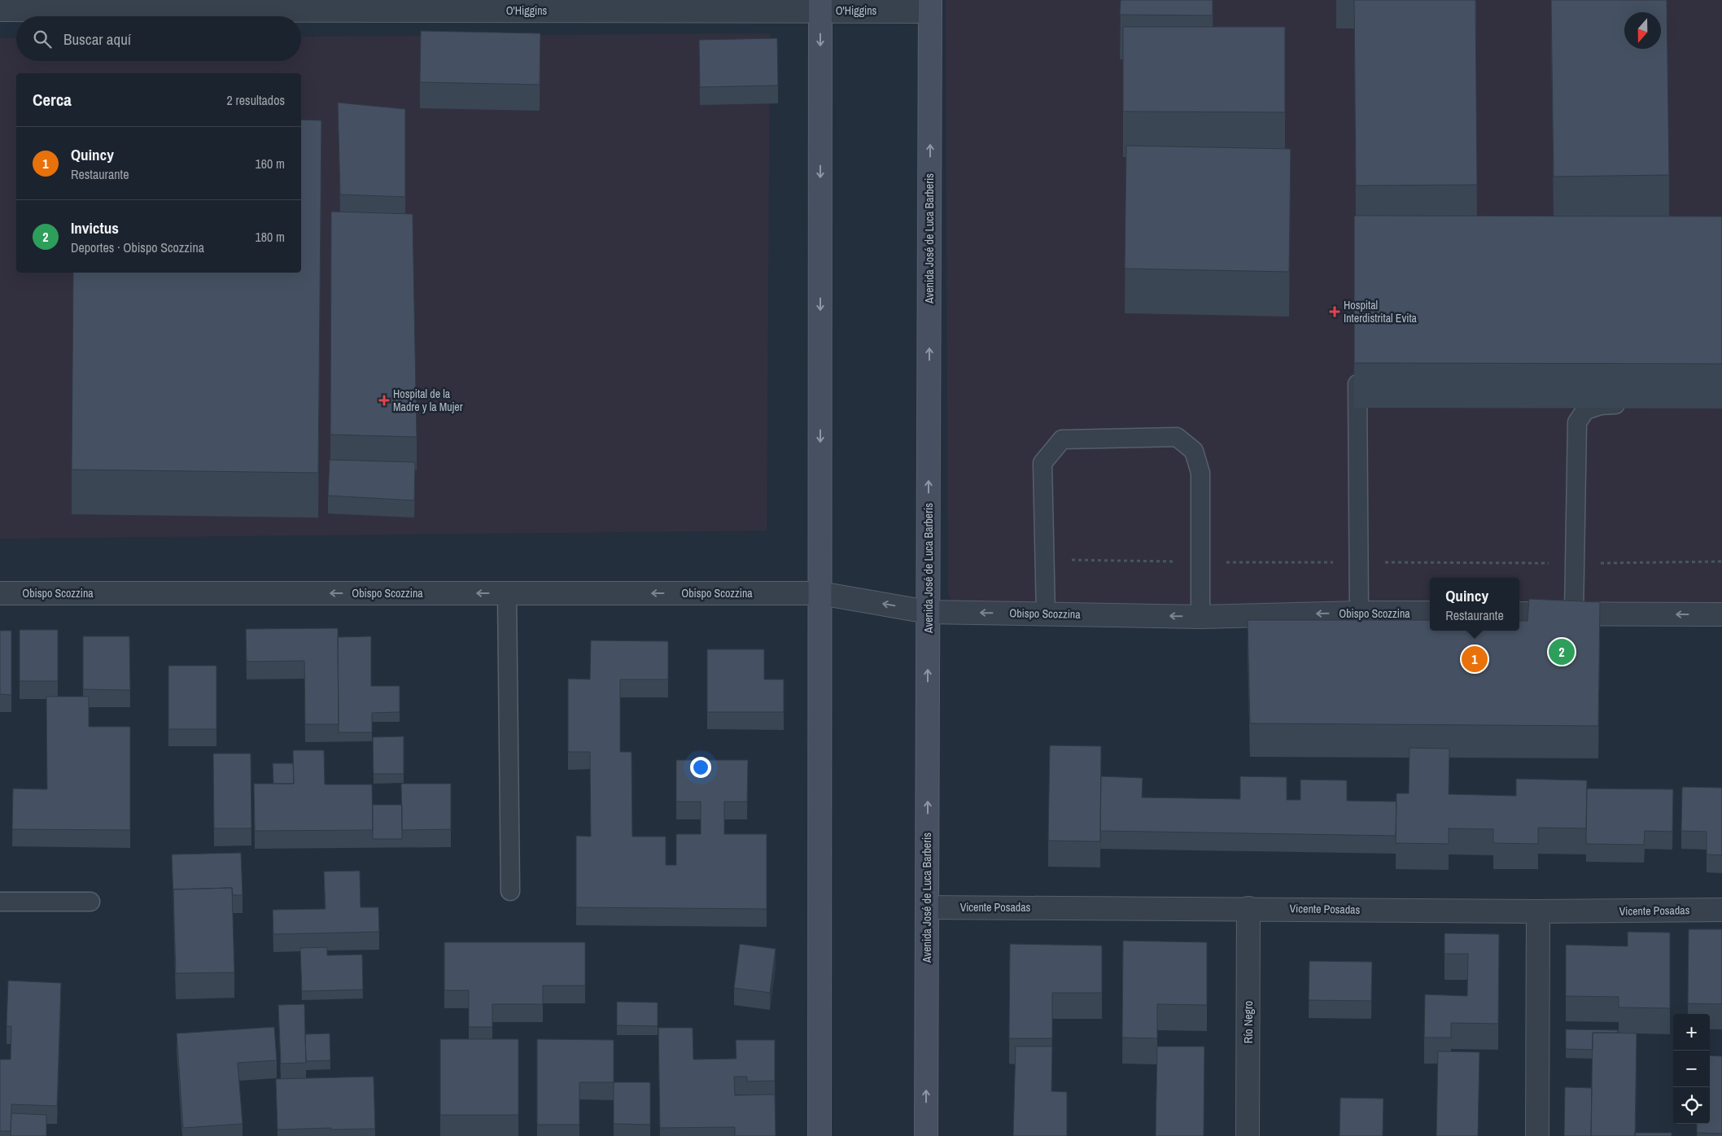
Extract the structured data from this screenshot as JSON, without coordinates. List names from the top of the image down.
{
  "streets": {
    "main road": ["Avenida José de Luca Barberis"],
    "street": [
      "O'Higgins",
      "Obispo Scozzina",
      "Vicente Posadas",
      "Río Negro"
    ]
  },
  "crossings": [
    ["O'Higgins", "Avenida José de Luca Barberis"],
    ["Avenida José de Luca Barberis", "Obispo Scozzina"],
    ["Avenida José de Luca Barberis", "Vicente Posadas"],
    ["Vicente Posadas", "Río Negro"]
  ],
  "one_way": ["Obispo Scozzina"],
  "places": {
    "health": ["Hospital Interdistrital Evita", "Hospital de la Madre y la Mujer"]
  },
  "north": "bottom",
  "page": {
    "search": "Buscar aquí",
    "heading": ["Cerca", "2 resultados"],
    "list": [
      {
        "mark": "1",
        "name": "Quincy",
        "note": "Restaurante",
        "value": "160 m"
      },
      {
        "mark": "2",
        "name": "Invictus",
        "note": "Deportes · Obispo Scozzina",
        "value": "180 m"
      }
    ],
    "popup": ["Quincy", "Restaurante"],
    "pins": ["2", "1"],
    "map_buttons": ["+", "−"]
  }
}
